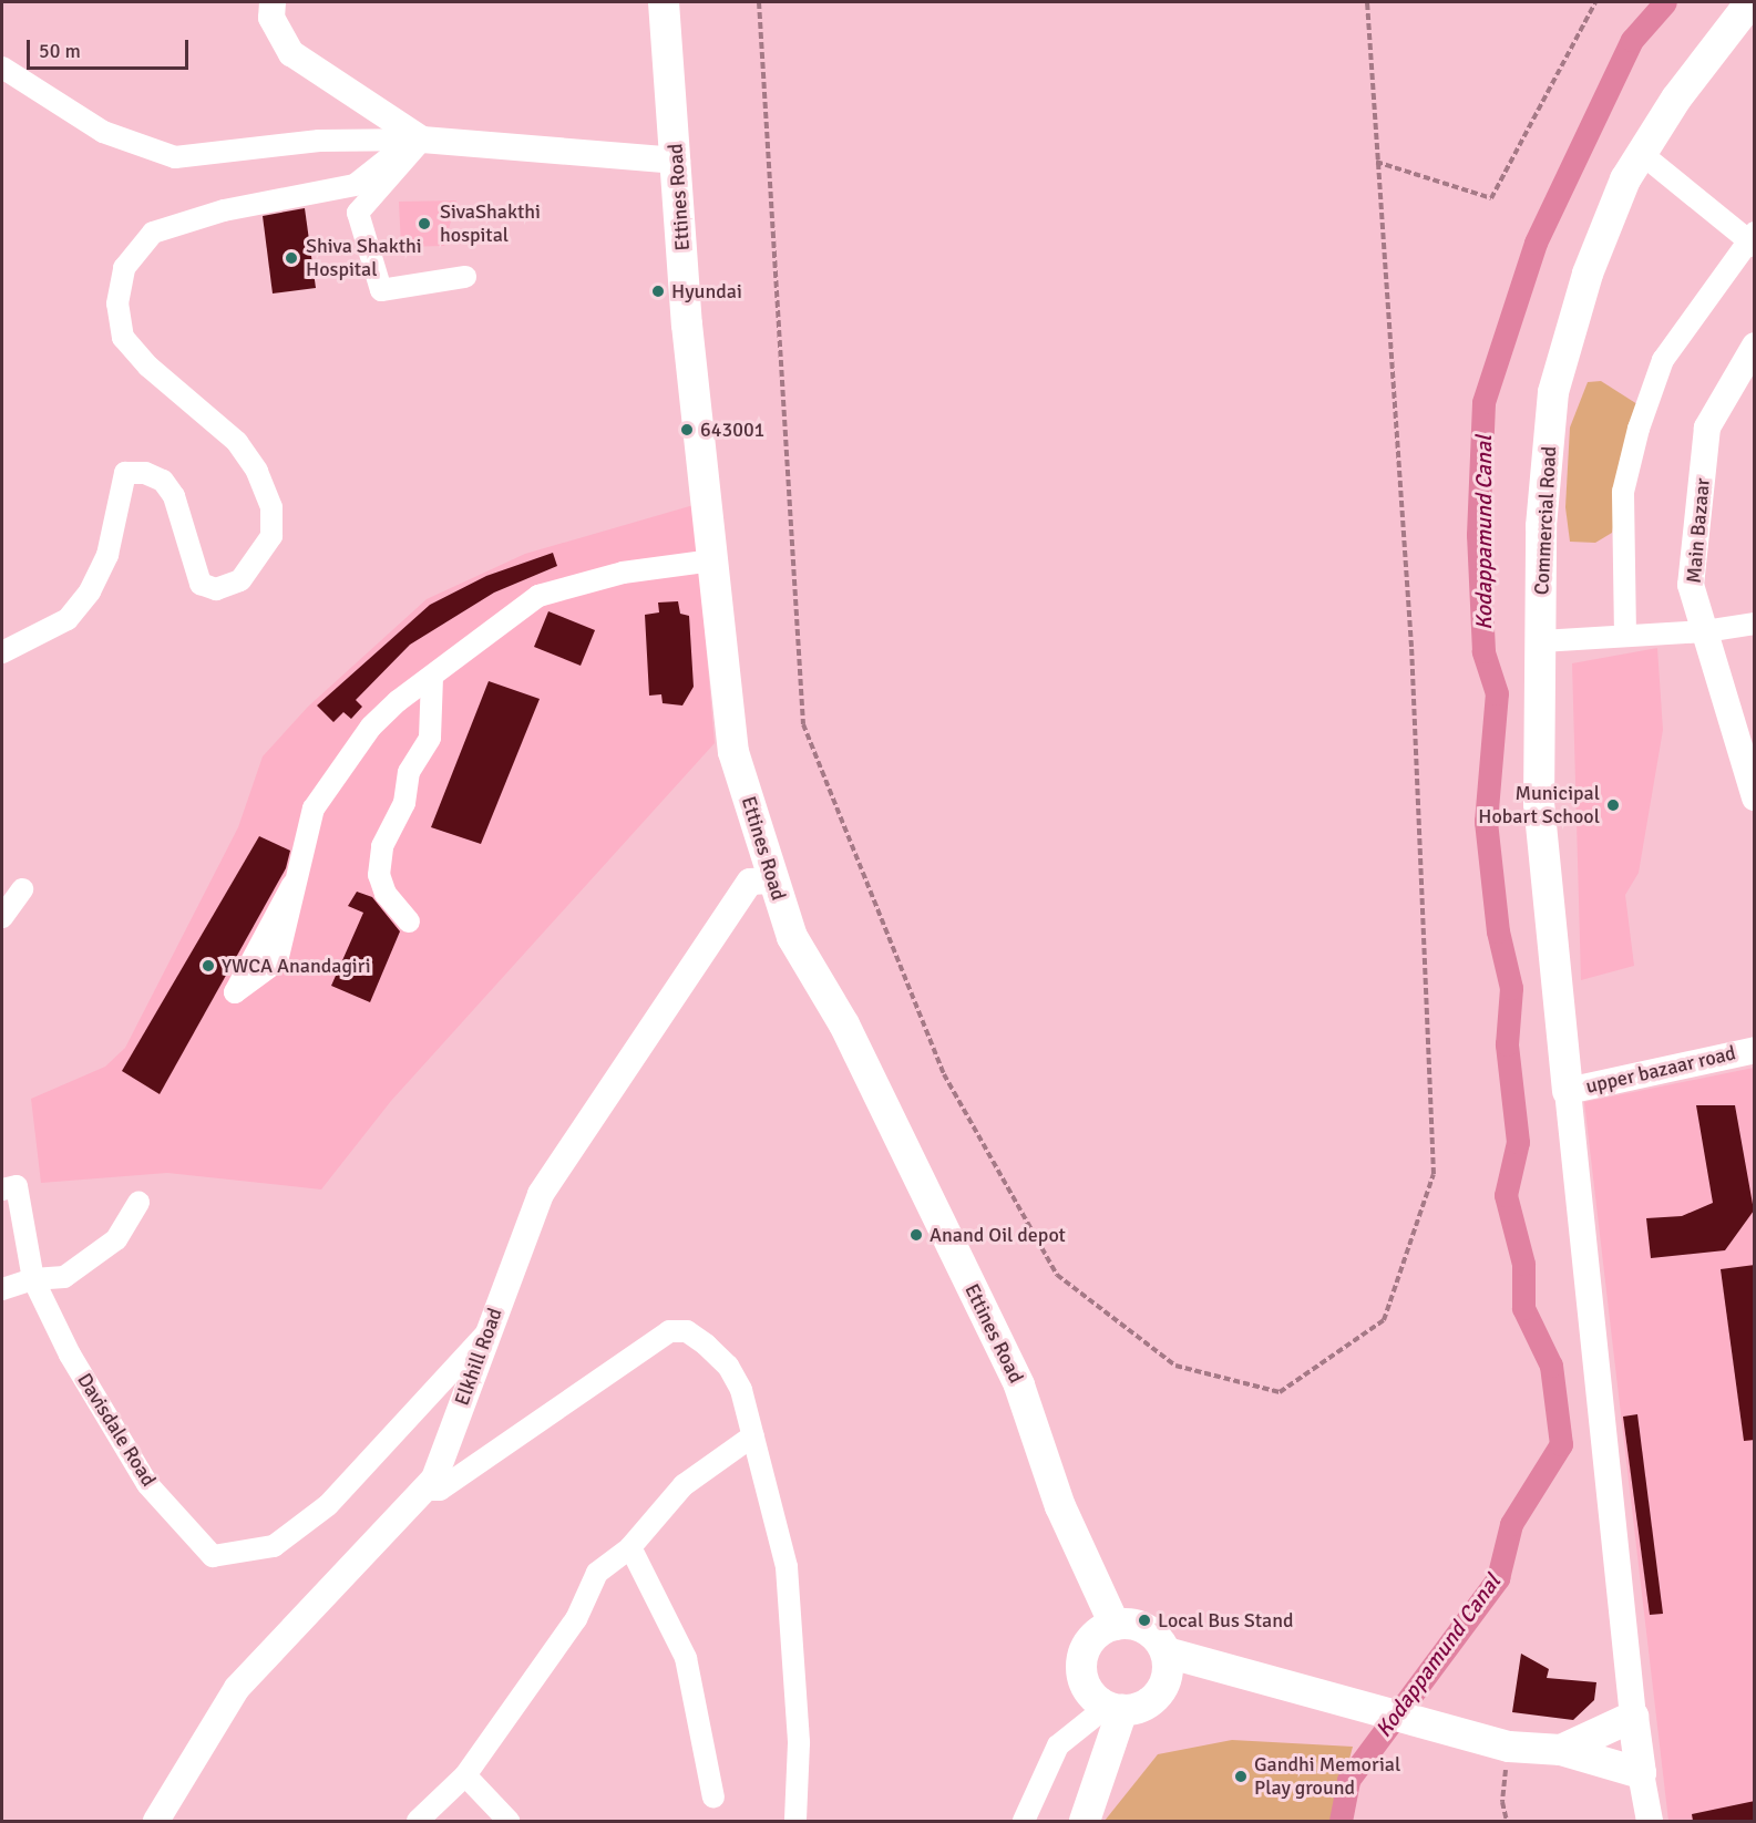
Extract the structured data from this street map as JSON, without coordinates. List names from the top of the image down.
{
  "streets": {
    "main road": ["Ettines Road", "Commercial Road"],
    "street": [
      "Main Bazaar",
      "upper bazaar road",
      "Elkhill Road",
      "Davisdale Road"
    ]
  },
  "crossings": [
    ["Ettines Road", "Elkhill Road"],
    ["Commercial Road", "upper bazaar road"],
    ["Elkhill Road", "Davisdale Road"]
  ],
  "water": ["Kodappamund Canal"],
  "places": [
    "SivaShakthi hospital",
    "Shiva Shakthi Hospital",
    "Hyundai",
    "643001",
    "Municipal Hobart School",
    "YWCA Anandagiri",
    "Anand Oil depot",
    "Local Bus Stand",
    "Gandhi Memorial Play ground"
  ],
  "scale_bar": "50 m"
}
